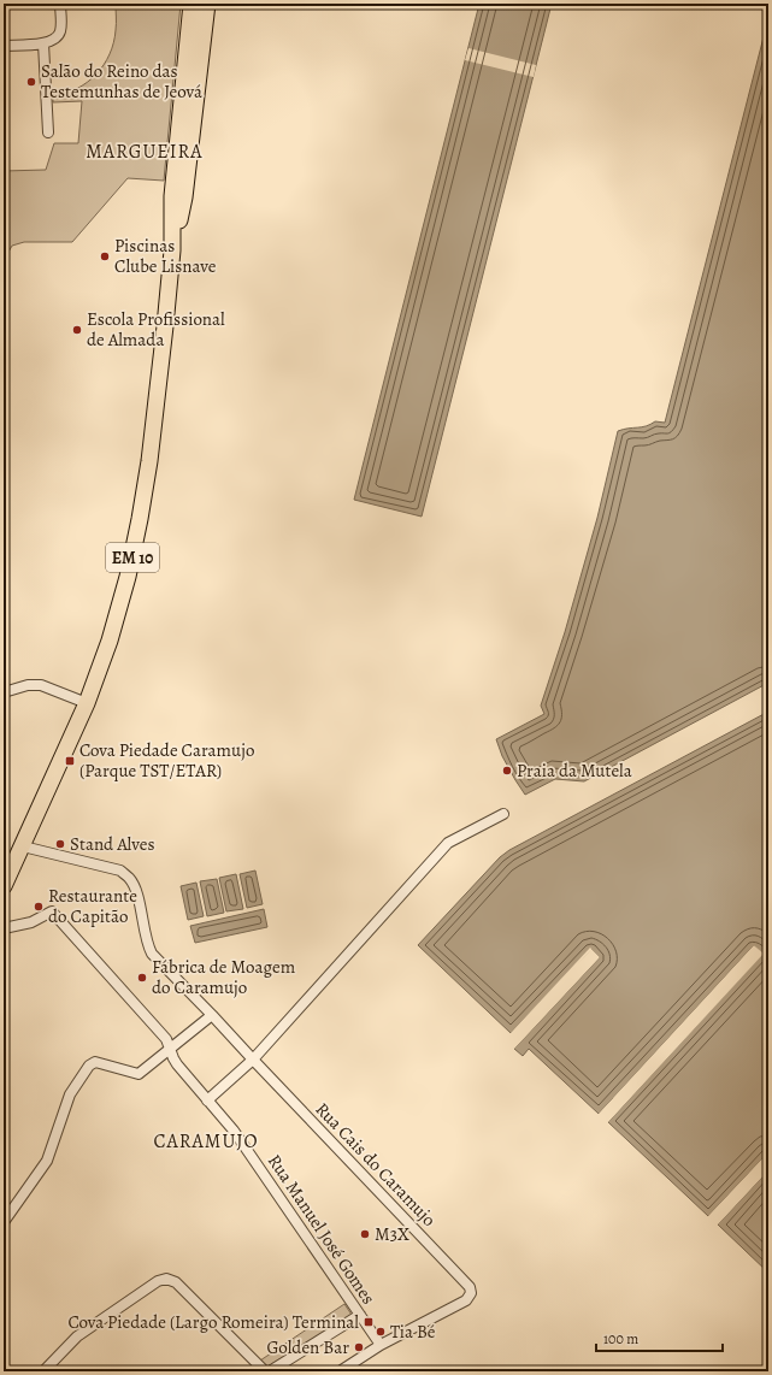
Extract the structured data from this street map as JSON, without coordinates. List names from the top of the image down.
{
  "streets": {
    "main road": ["EM 10"],
    "street": ["Rua Cais do Caramujo", "Rua Manuel José Gomes"]
  },
  "crossings": [
    ["EM 10", "Rua Cais do Caramujo"],
    ["Rua Cais do Caramujo", "Rua Manuel José Gomes"]
  ],
  "districts": ["MARGUEIRA", "CARAMUJO"],
  "places": {
    "other": [
      "Salão do Reino das Testemunhas de Jeová",
      "Piscinas Clube Lisnave",
      "Escola Profissional de Almada",
      "Praia da Mutela",
      "Stand Alves",
      "Restaurante do Capitão",
      "Fábrica de Moagem do Caramujo",
      "M3X",
      "Tia Bé",
      "Golden Bar"
    ],
    "transit": ["Cova Piedade Caramujo (Parque TST/ETAR)", "Cova Piedade (Largo Romeira) Terminal"]
  },
  "scale_bar": "100 m"
}
